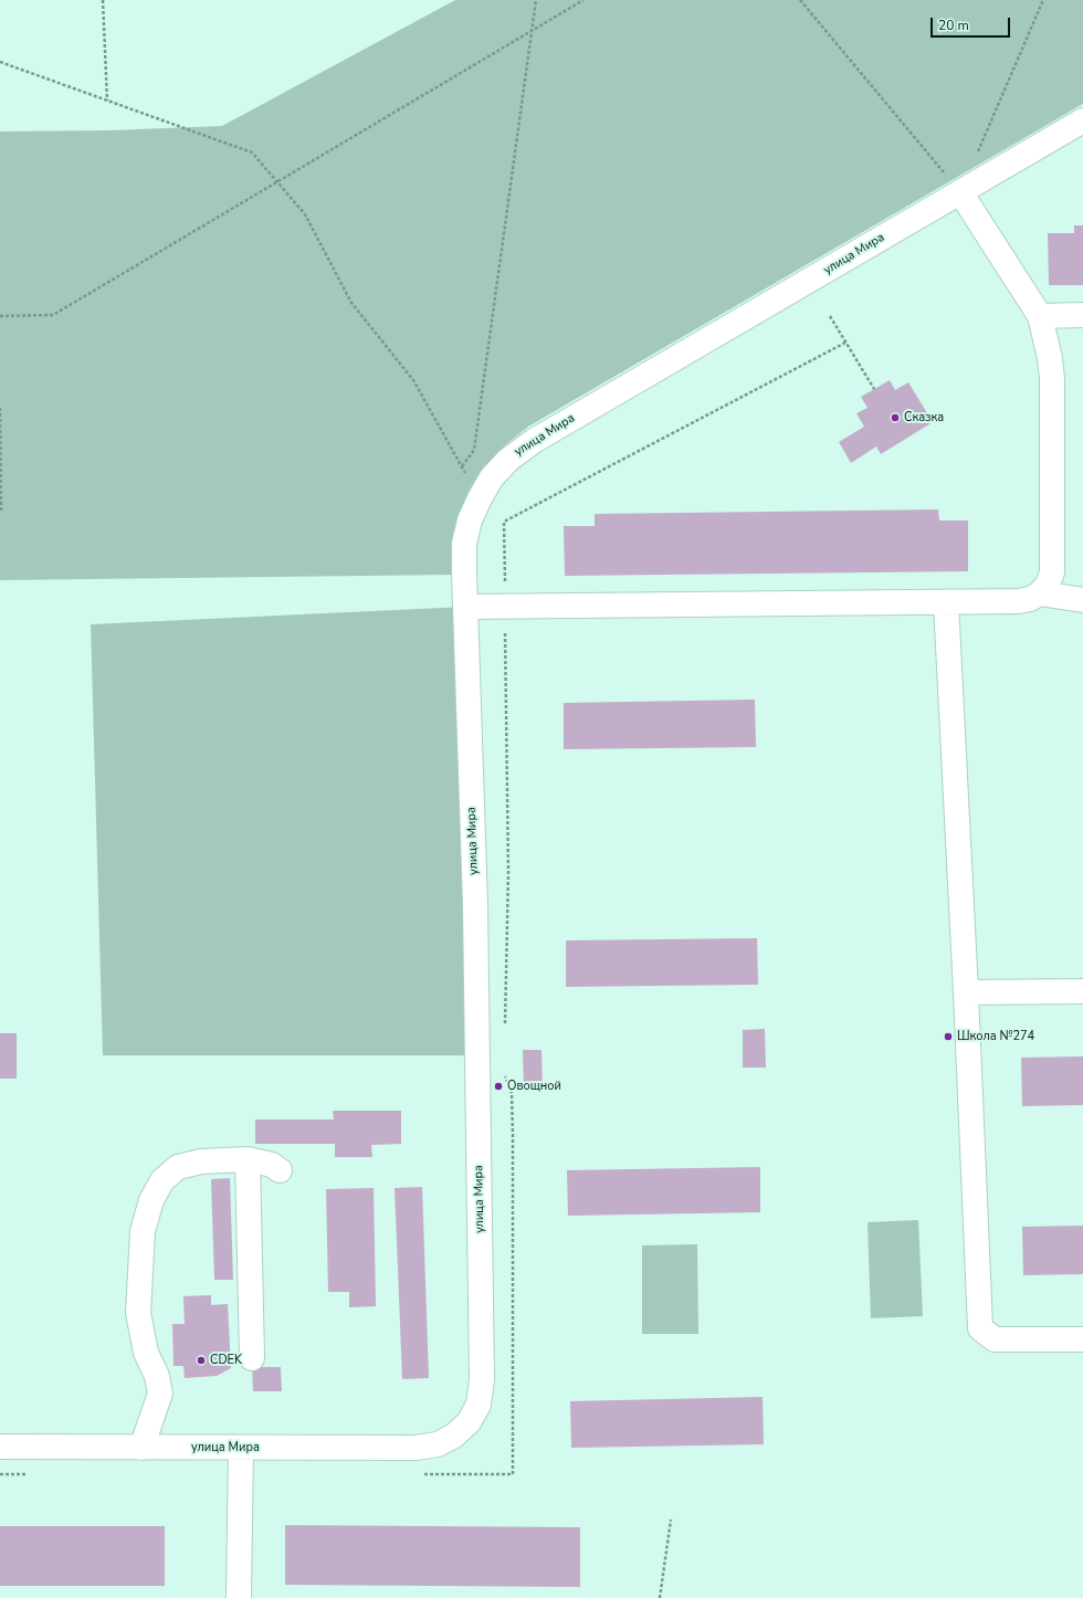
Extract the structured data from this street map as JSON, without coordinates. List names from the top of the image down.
{
  "streets": {
    "street": ["улица Мира"]
  },
  "places": [
    "Сказка",
    "Школа №274",
    "Овощной",
    "CDEK"
  ],
  "scale_bar": "20 m"
}
